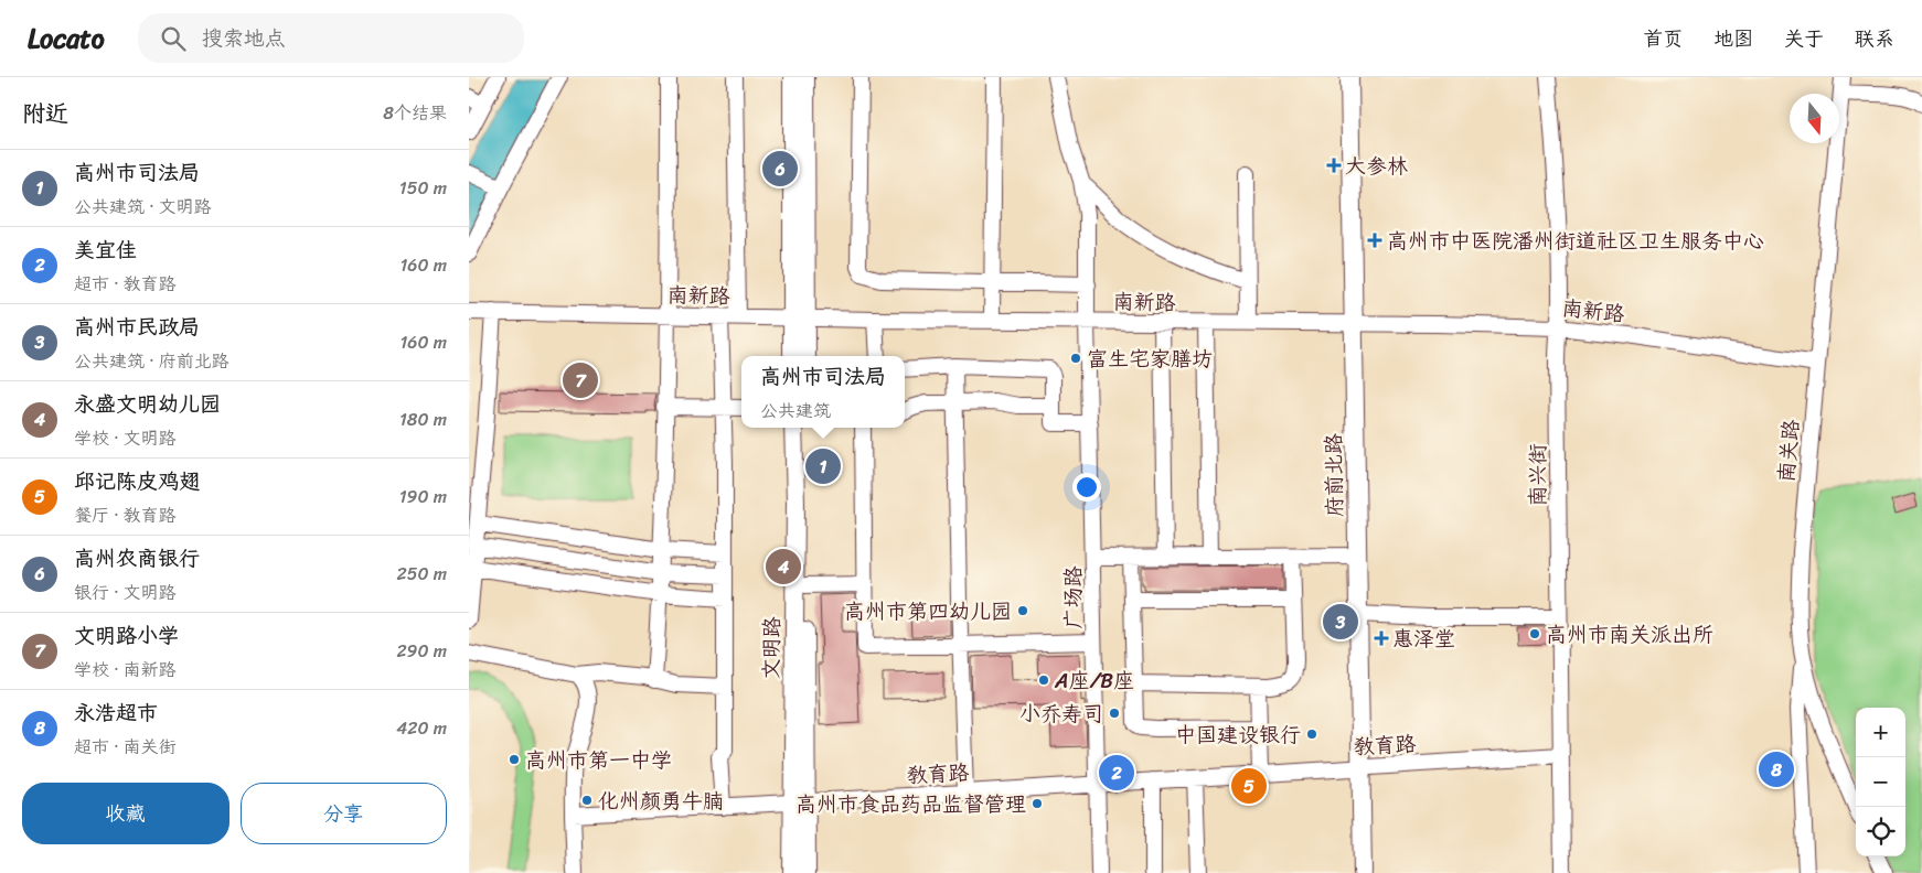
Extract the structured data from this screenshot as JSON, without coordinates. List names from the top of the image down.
{
  "streets": {
    "main road": ["府前北路", "文明路"],
    "street": [
      "南新路",
      "南关路",
      "南兴街",
      "广场路",
      "教育路"
    ]
  },
  "crossings": [
    ["南新路", "南关路"],
    ["南新路", "府前北路"],
    ["南新路", "南兴街"],
    ["南新路", "广场路"],
    ["府前北路", "教育路"],
    ["南兴街", "教育路"],
    ["广场路", "教育路"],
    ["文明路", "教育路"]
  ],
  "places": {
    "health": ["大参林", "高州市中医院潘州街道社区卫生服务中心", "惠泽堂"],
    "other": [
      "富生宅家膳坊",
      "高州市第四幼儿园",
      "高州市南关派出所",
      "A座/B座",
      "小乔寿司",
      "中国建设银行",
      "高州市第一中学",
      "化州颜勇牛腩",
      "高州市食品药品监督管理"
    ]
  },
  "north": "bottom",
  "page": {
    "header": "Locato",
    "search": "搜索地点",
    "nav": [
      "首页",
      "地图",
      "关于",
      "联系"
    ],
    "heading": ["附近", "8个结果"],
    "list": [
      {
        "mark": "1",
        "name": "高州市司法局",
        "note": "公共建筑 · 文明路",
        "value": "150 m"
      },
      {
        "mark": "2",
        "name": "美宜佳",
        "note": "超市 · 教育路",
        "value": "160 m"
      },
      {
        "mark": "3",
        "name": "高州市民政局",
        "note": "公共建筑 · 府前北路",
        "value": "160 m"
      },
      {
        "mark": "4",
        "name": "永盛文明幼儿园",
        "note": "学校 · 文明路",
        "value": "180 m"
      },
      {
        "mark": "5",
        "name": "邱记陈皮鸡翅",
        "note": "餐厅 · 教育路",
        "value": "190 m"
      },
      {
        "mark": "6",
        "name": "高州农商银行",
        "note": "银行 · 文明路",
        "value": "250 m"
      },
      {
        "mark": "7",
        "name": "文明路小学",
        "note": "学校 · 南新路",
        "value": "290 m"
      },
      {
        "mark": "8",
        "name": "永浩超市",
        "note": "超市 · 南关街",
        "value": "420 m"
      }
    ],
    "pins": [
      "6",
      "7",
      "1",
      "4",
      "3",
      "8",
      "2",
      "5"
    ],
    "popup": ["高州市司法局", "公共建筑"],
    "map_buttons": ["+", "−"],
    "buttons": ["收藏", "分享"]
  }
}
